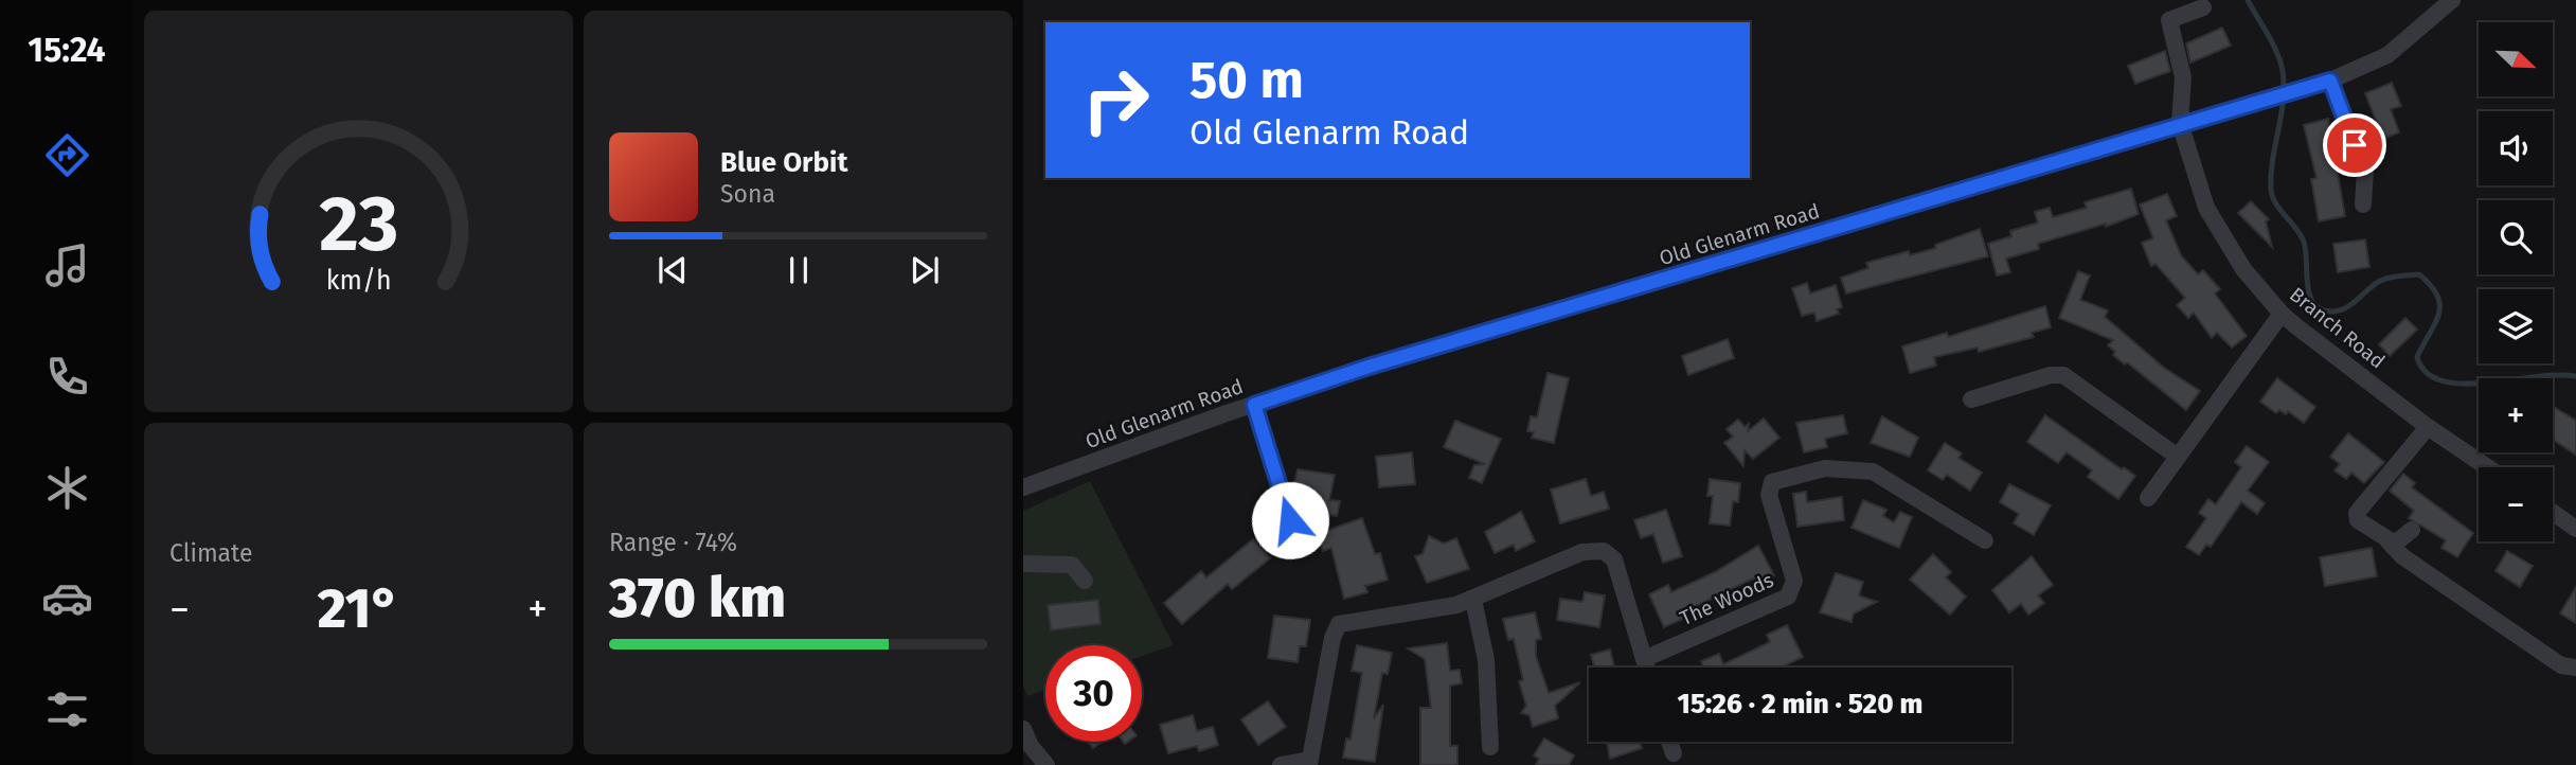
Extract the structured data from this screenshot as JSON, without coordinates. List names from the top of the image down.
{
  "streets": {
    "street": ["Old Glenarm Road", "Branch Road", "The Woods"]
  },
  "crossings": [
    ["Old Glenarm Road", "Branch Road"]
  ],
  "north": "bottom right",
  "page": {
    "tabs": "15:24",
    "map_buttons": ["+", "−"],
    "turn": ["50 m", "Old Glenarm Road"],
    "song": ["Blue Orbit", "Sona"],
    "tile": [
      "Climate",
      ["Range · 74%", "370 km"]
    ],
    "heat": ["−", "21°", "+"],
    "limit": "30",
    "trip": "15:26 · 2 min · 520 m",
    "gauge": ["23", "km/h"]
  }
}
